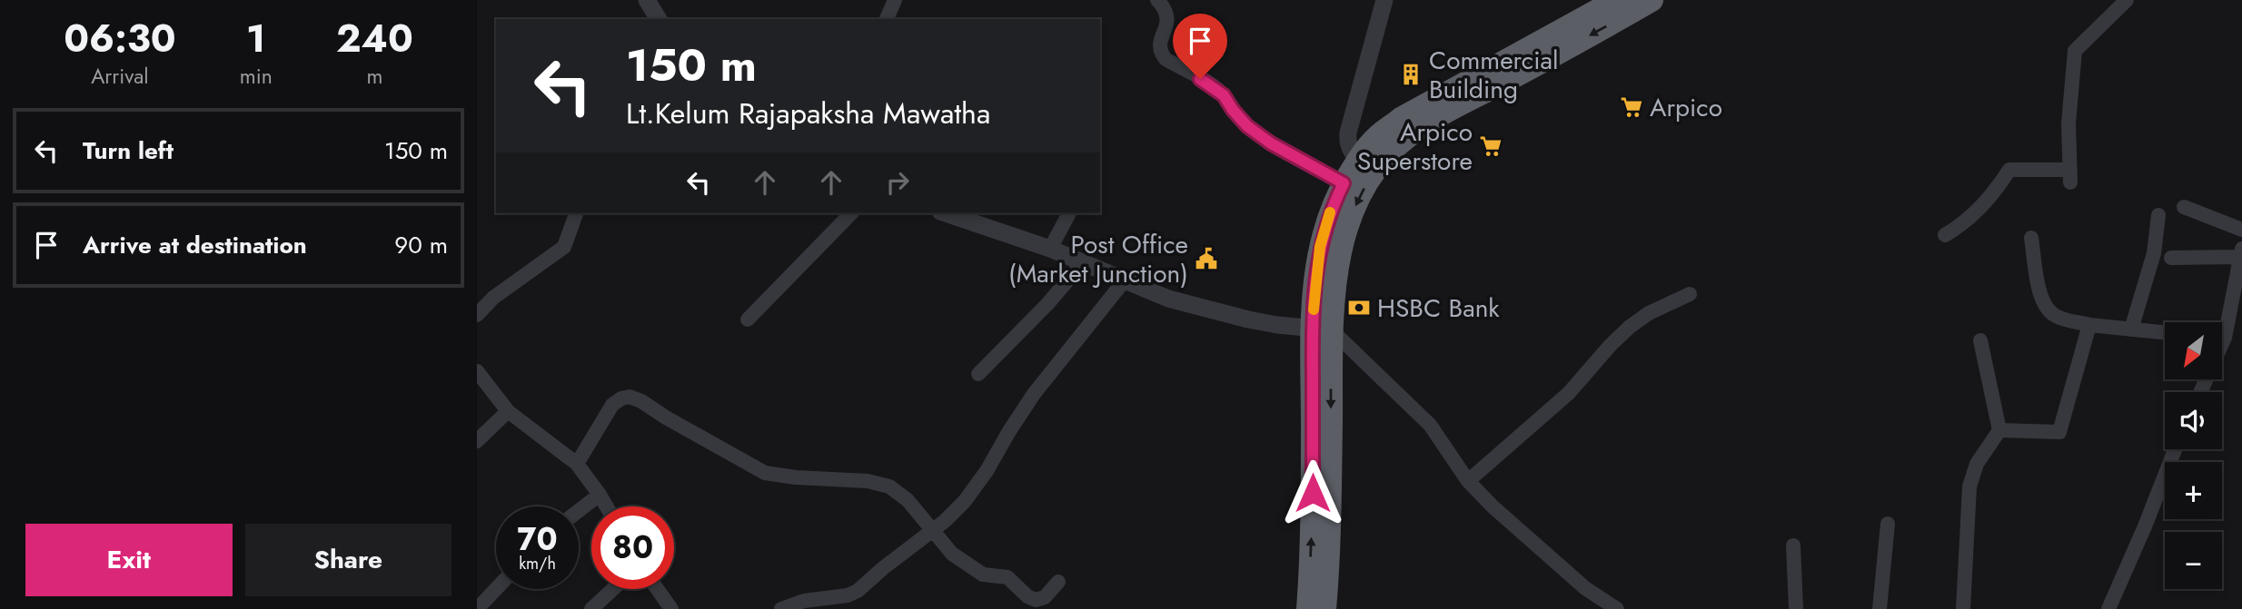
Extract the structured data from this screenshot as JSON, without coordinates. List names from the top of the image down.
{
  "places": {
    "building": ["Commercial Building"],
    "supermarket": ["Arpico", "Arpico Superstore"],
    "public building": ["Post Office (Market Junction)"],
    "bank": ["HSBC Bank"]
  },
  "north": "bottom left",
  "page": {
    "eta": [
      "06:30",
      "Arrival",
      "1",
      "min",
      "240",
      "m"
    ],
    "turn": ["150 m", "Lt.Kelum Rajapaksha Mawatha"],
    "list": [
      {
        "name": "Turn left",
        "value": "150 m"
      },
      {
        "name": "Arrive at destination",
        "value": "90 m"
      }
    ],
    "map_buttons": ["+", "−"],
    "speed": "70 km/h",
    "limit": "80",
    "buttons": ["Exit", "Share"]
  }
}
